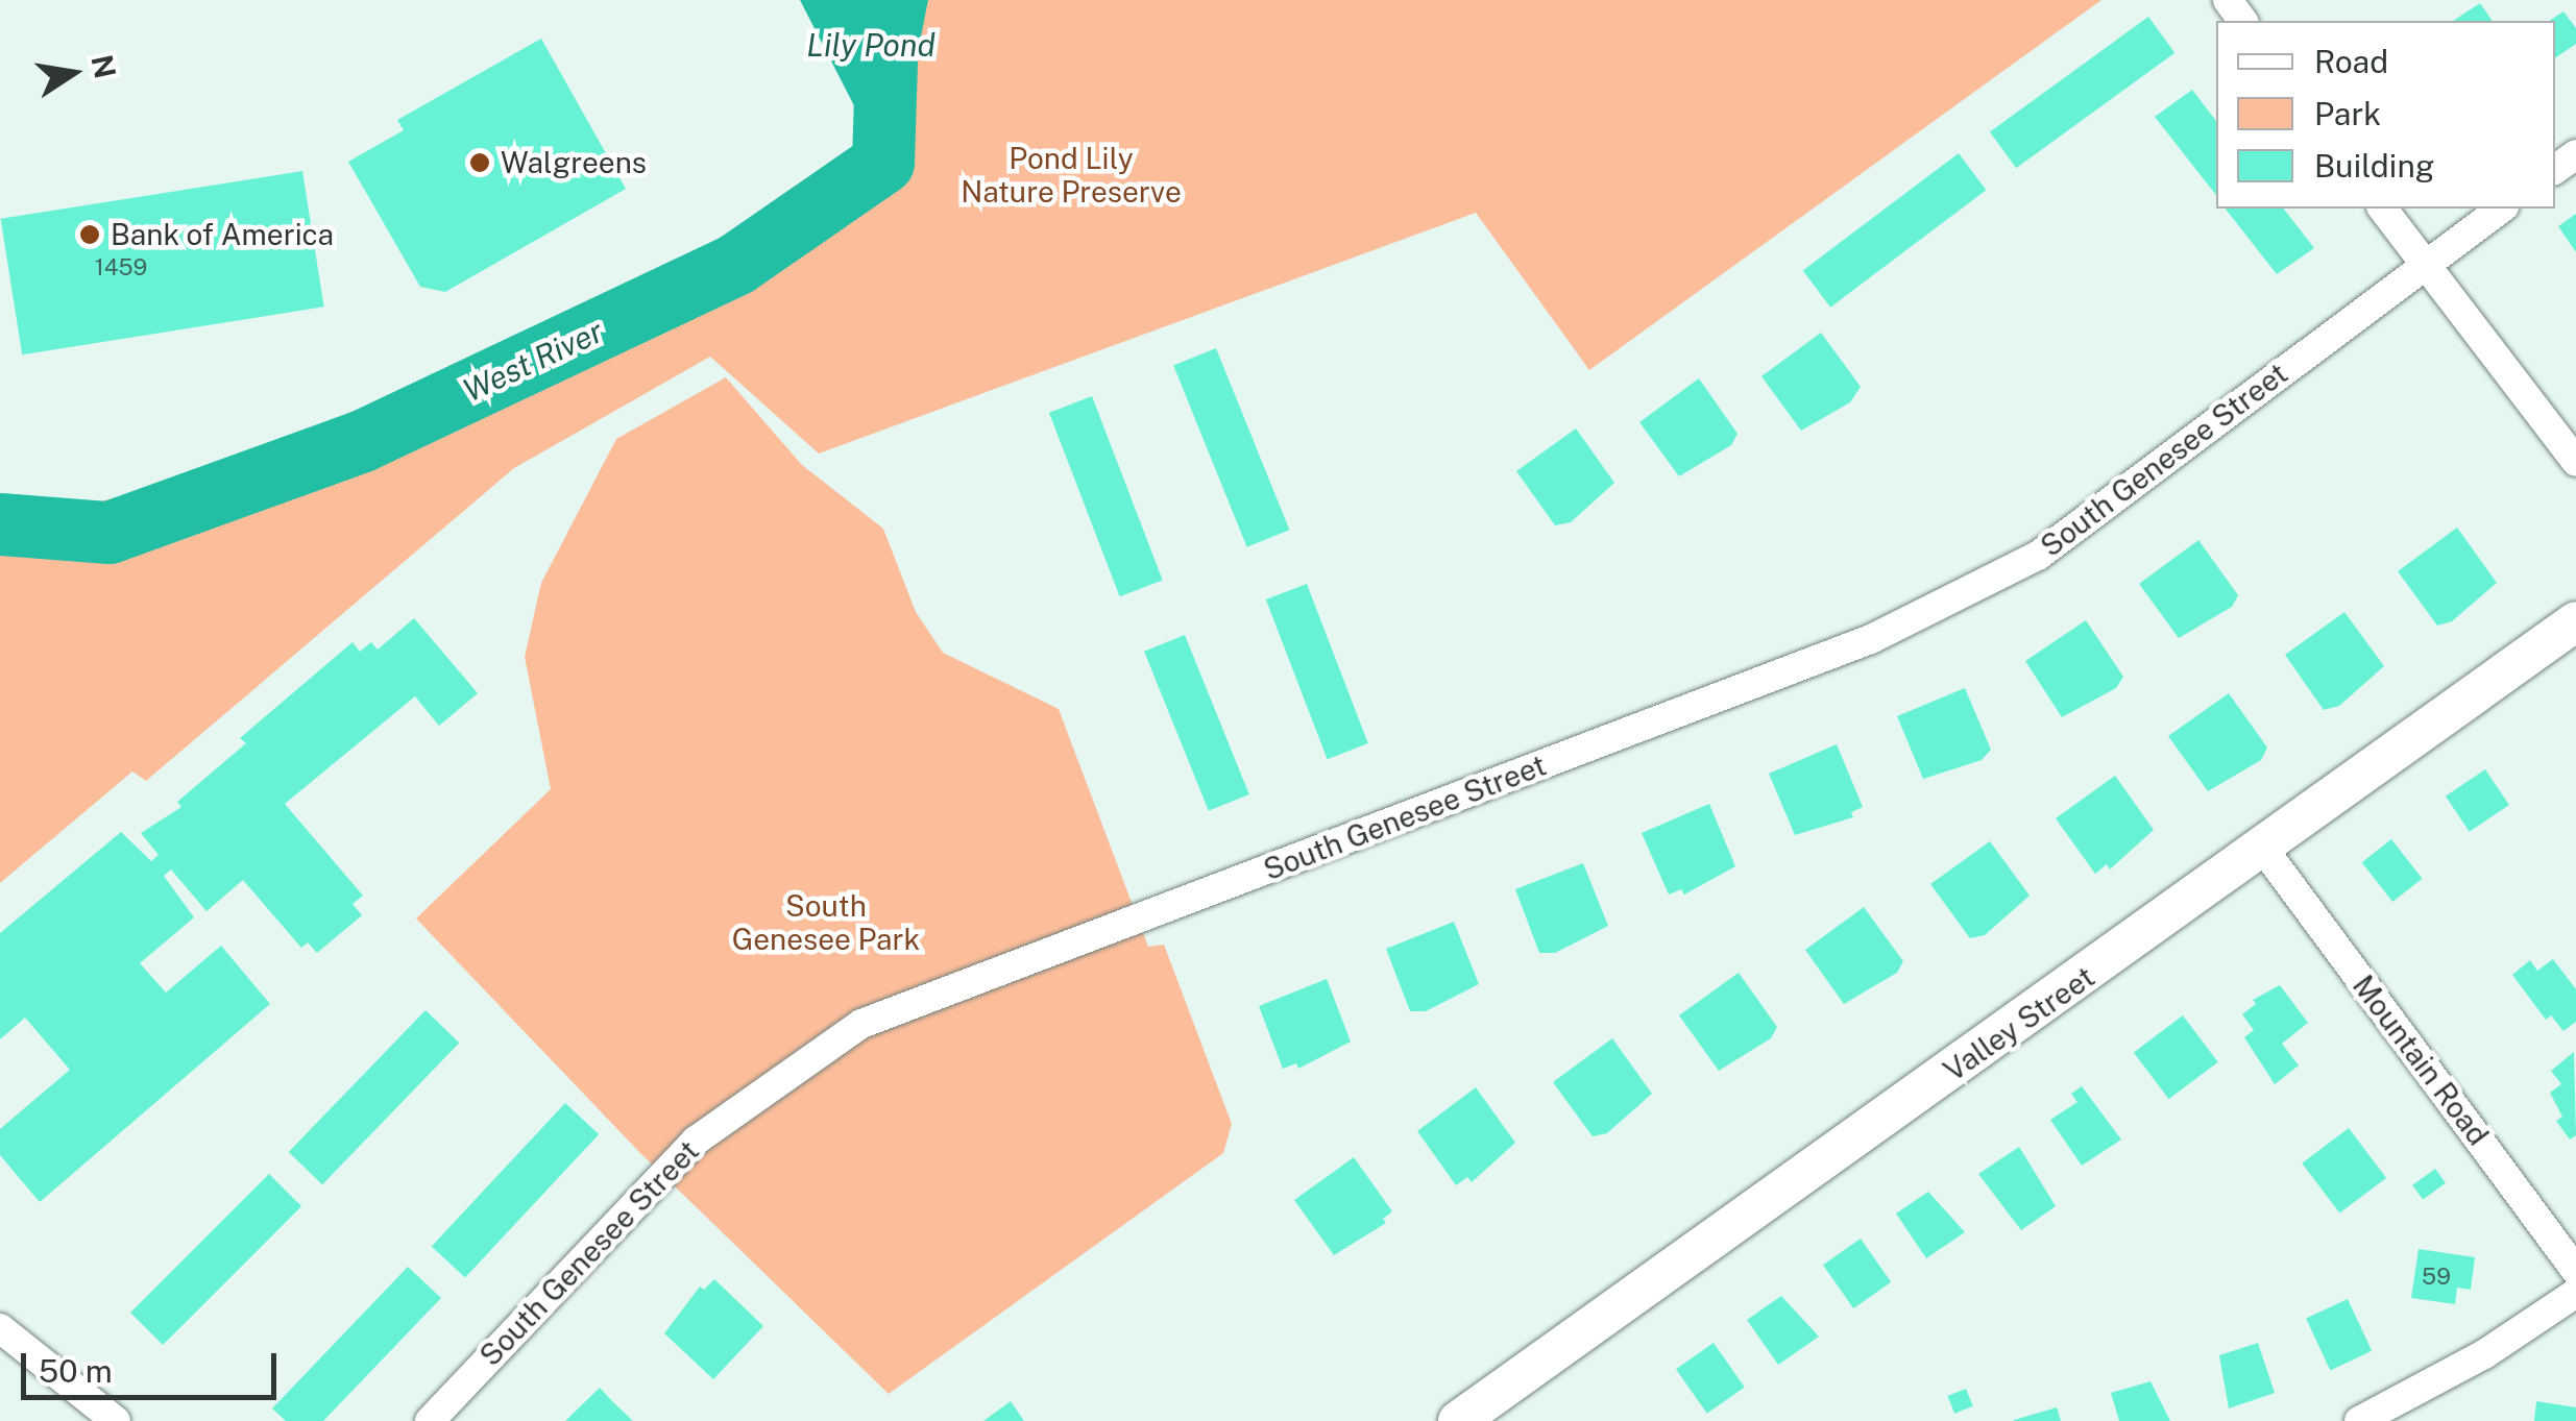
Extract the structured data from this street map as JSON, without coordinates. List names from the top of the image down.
{
  "streets": {
    "street": ["South Genesee Street", "Valley Street", "Mountain Road"]
  },
  "crossings": [
    ["Valley Street", "Mountain Road"]
  ],
  "water": ["Lily Pond", "West River"],
  "parks": ["Pond Lily Nature Preserve", "South Genesee Park"],
  "places": ["Walgreens", "Bank of America"],
  "house_numbers": ["1459", "59"],
  "legend": ["Road", "Park", "Building"],
  "scale_bar": "50 m",
  "north": "right"
}
